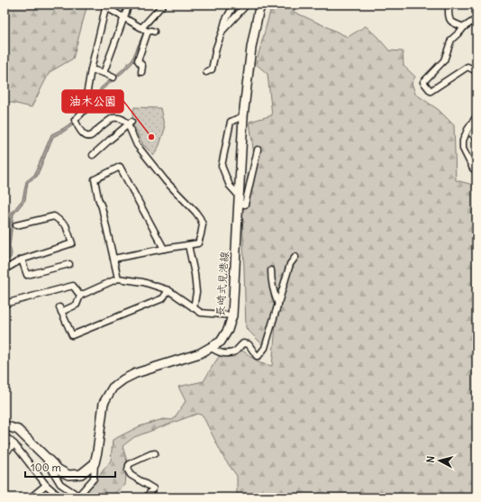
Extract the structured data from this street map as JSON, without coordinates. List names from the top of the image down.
{
  "streets": {
    "main road": ["長崎式見港線"]
  },
  "places": ["油木公園"],
  "scale_bar": "100 m",
  "north": "left"
}
